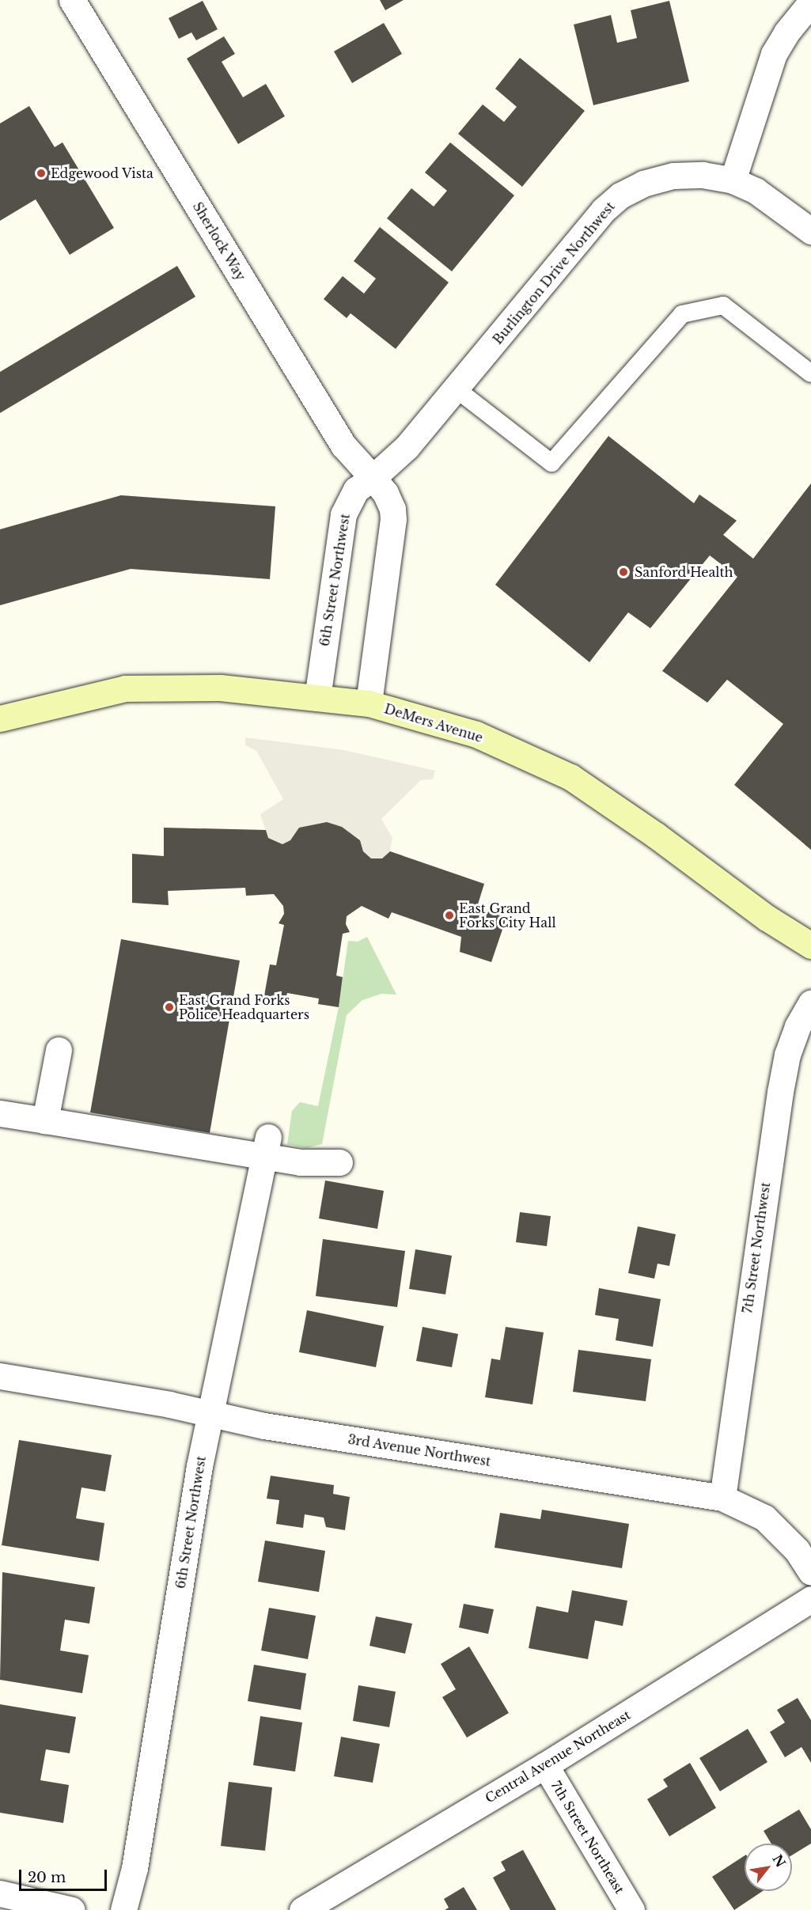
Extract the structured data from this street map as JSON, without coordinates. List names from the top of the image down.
{
  "streets": {
    "main road": ["DeMers Avenue"],
    "street": [
      "Sherlock Way",
      "Burlington Drive Northwest",
      "6th Street Northwest",
      "7th Street Northwest",
      "3rd Avenue Northwest",
      "Central Avenue Northeast",
      "7th Street Northeast"
    ]
  },
  "crossings": [
    ["Sherlock Way", "Burlington Drive Northwest"],
    ["Sherlock Way", "6th Street Northwest"],
    ["Burlington Drive Northwest", "6th Street Northwest"],
    ["6th Street Northwest", "DeMers Avenue"],
    ["6th Street Northwest", "3rd Avenue Northwest"],
    ["7th Street Northwest", "3rd Avenue Northwest"],
    ["Central Avenue Northeast", "7th Street Northeast"]
  ],
  "places": [
    "Edgewood Vista",
    "Sanford Health",
    "East Grand Forks City Hall",
    "East Grand Forks Police Headquarters"
  ],
  "scale_bar": "20 m",
  "north": "top right"
}
